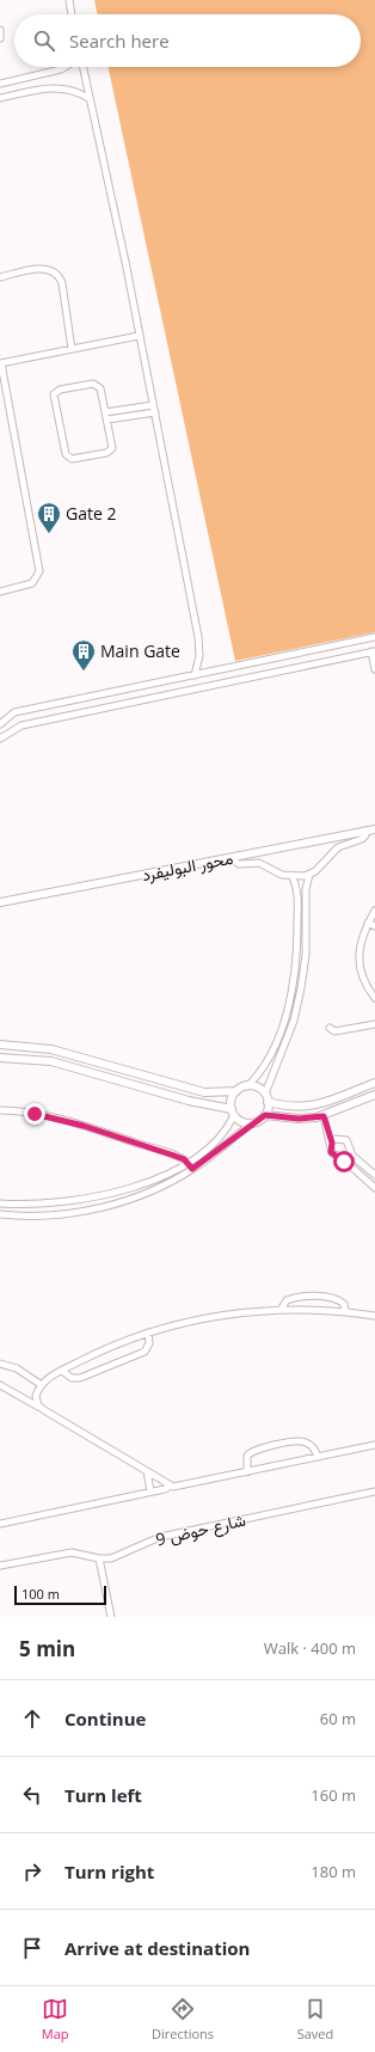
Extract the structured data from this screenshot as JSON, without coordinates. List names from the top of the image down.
{
  "streets": {
    "street": ["محور البوليفرد", "شارع حوض 9"]
  },
  "places": {
    "building": ["Gate 2", "Main Gate"]
  },
  "scale_bar": "100 m",
  "page": {
    "search": "Search here",
    "scale": "100 m",
    "heading": ["5 min", "Walk · 400 m"],
    "list": [
      ["Continue", "60 m"],
      ["Turn left", "160 m"],
      ["Turn right", "180 m"],
      "Arrive at destination"
    ],
    "nav": ["Map", "Directions", "Saved"]
  }
}
